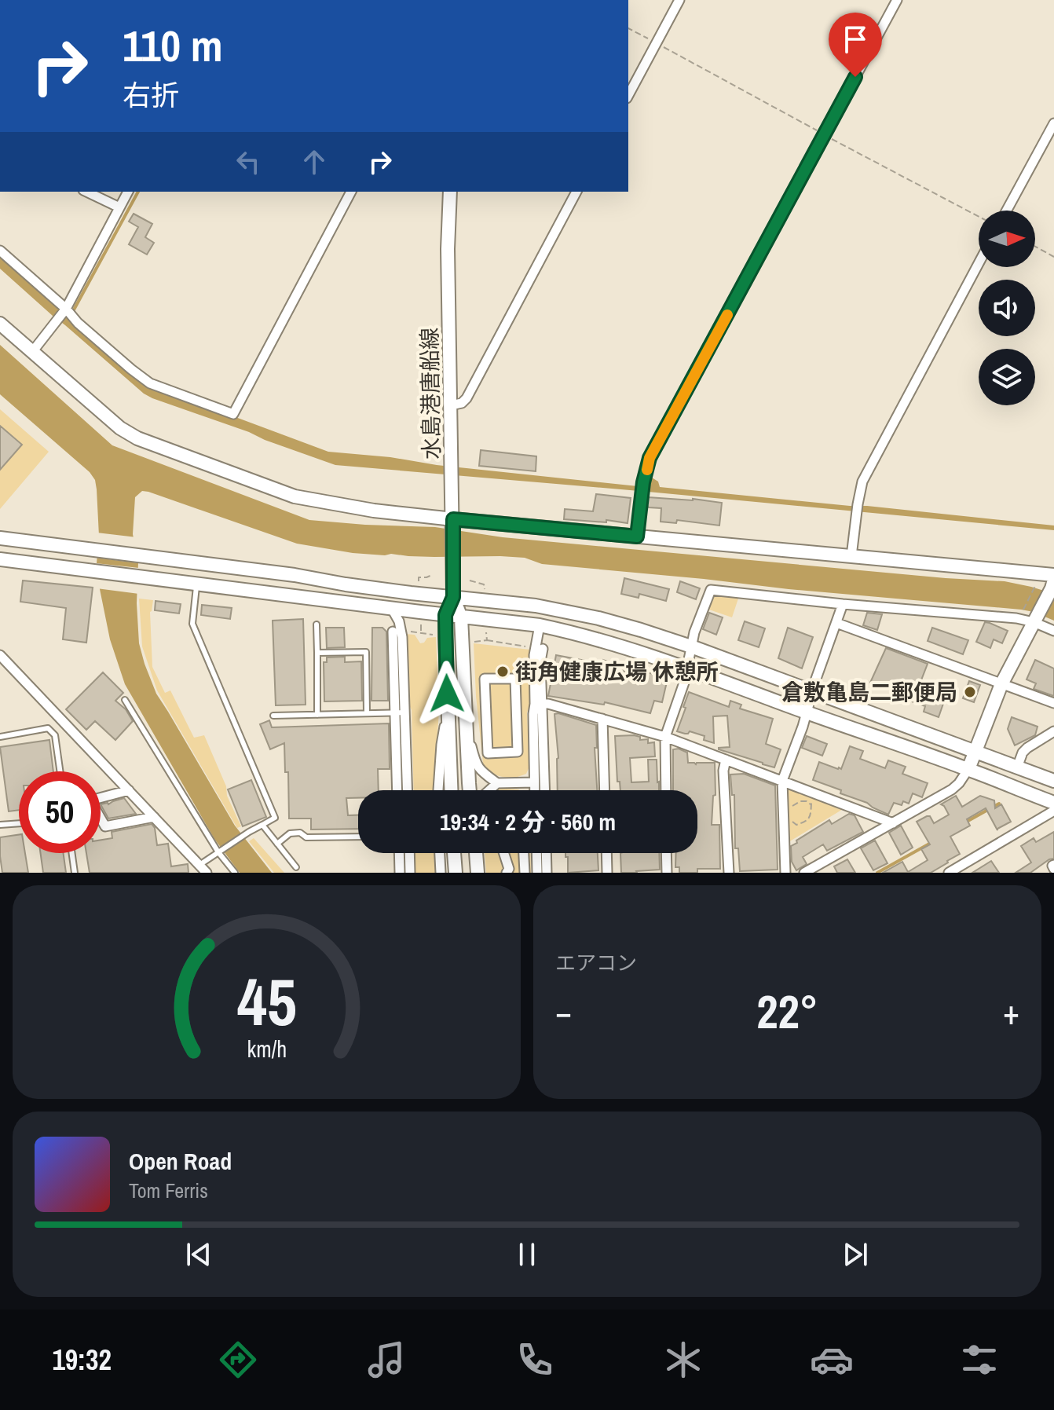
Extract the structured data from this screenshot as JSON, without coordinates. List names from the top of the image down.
{
  "streets": {
    "street": ["水島港唐船線"]
  },
  "places": ["街角健康広場 休憩所", "倉敷亀島二郵便局"],
  "north": "right",
  "page": {
    "turn": ["110 m", "右折"],
    "limit": "50",
    "trip": "19:34 · 2 分 · 560 m",
    "tile": "エアコン",
    "heat": ["−", "22°", "+"],
    "song": ["Open Road", "Tom Ferris"],
    "tabs": "19:32",
    "gauge": ["45", "km/h"]
  }
}
